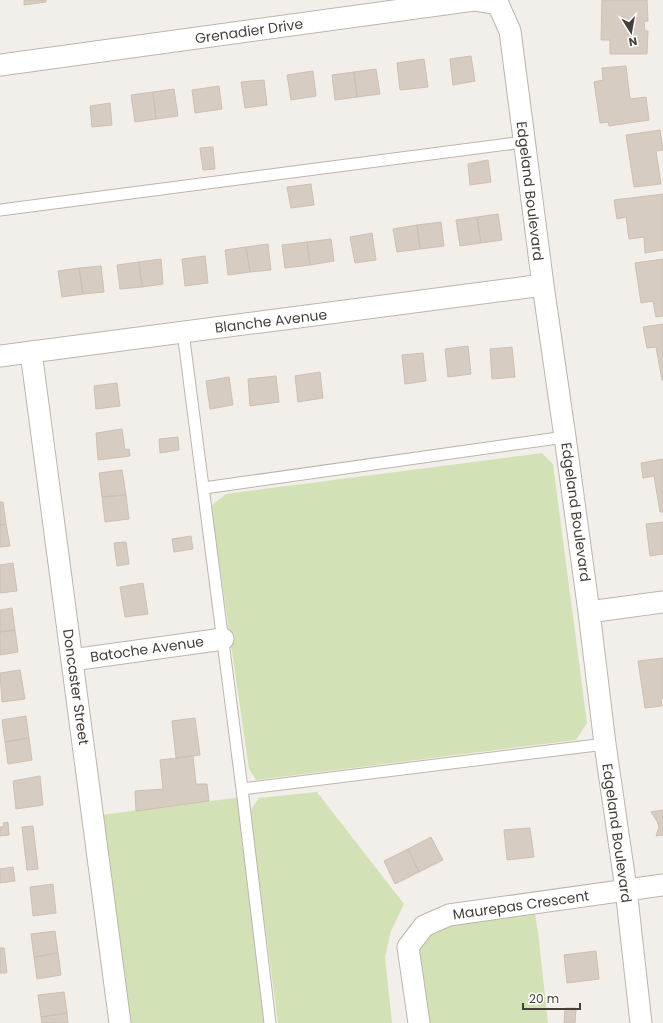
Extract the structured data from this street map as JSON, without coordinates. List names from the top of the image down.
{
  "streets": {
    "street": [
      "Grenadier Drive",
      "Edgeland Boulevard",
      "Blanche Avenue",
      "Batoche Avenue",
      "Doncaster Street",
      "Maurepas Crescent"
    ]
  },
  "crossings": [
    ["Grenadier Drive", "Edgeland Boulevard"],
    ["Edgeland Boulevard", "Blanche Avenue"],
    ["Edgeland Boulevard", "Maurepas Crescent"],
    ["Blanche Avenue", "Doncaster Street"],
    ["Batoche Avenue", "Doncaster Street"]
  ],
  "scale_bar": "20 m",
  "north": "bottom"
}
